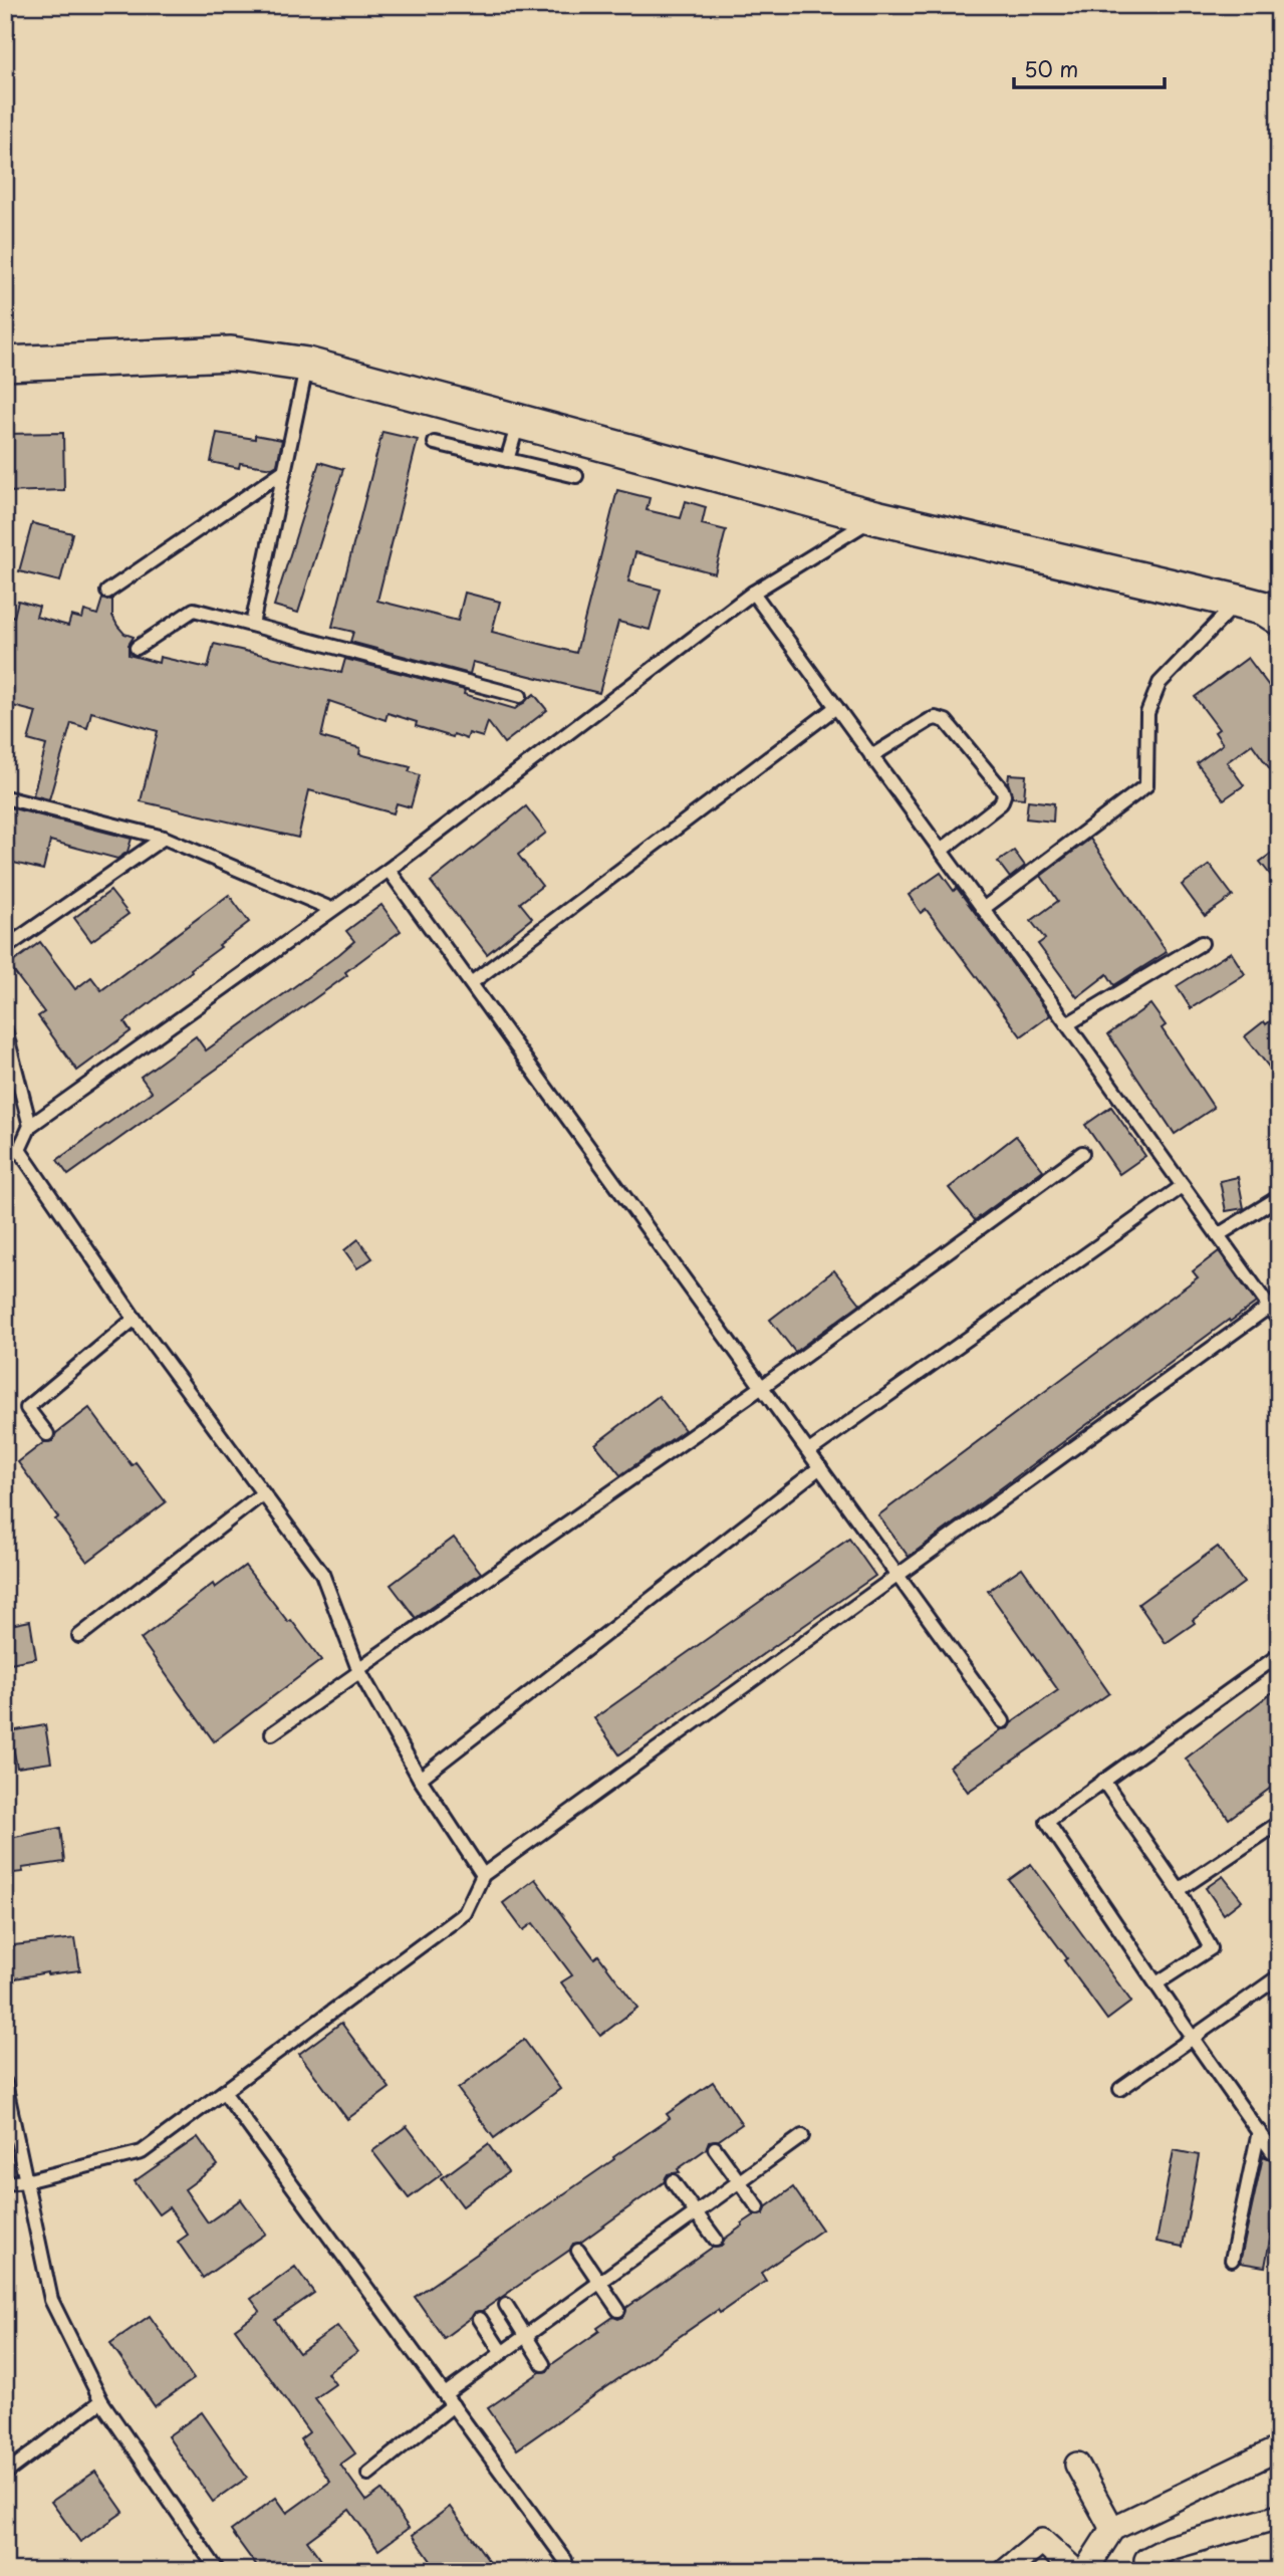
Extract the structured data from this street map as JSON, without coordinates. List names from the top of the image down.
{
  "scale_bar": "50 m"
}
